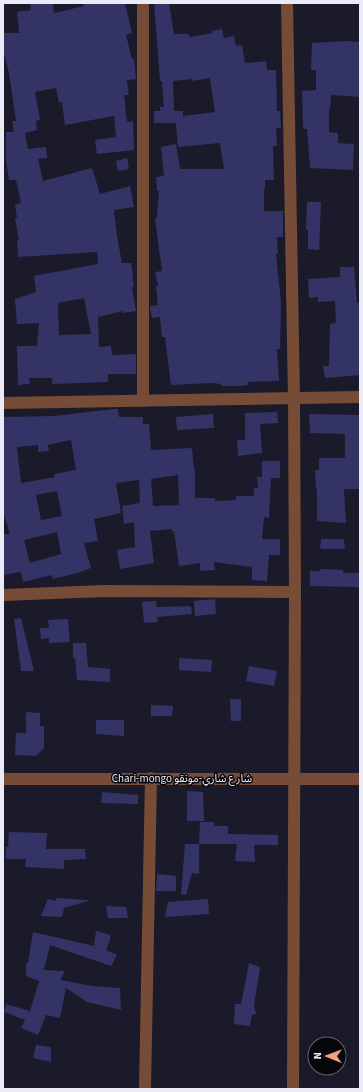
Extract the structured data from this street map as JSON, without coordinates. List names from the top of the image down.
{
  "streets": {
    "street": ["Chari-mongo شار ع شاري-مونقو"]
  },
  "north": "left"
}
